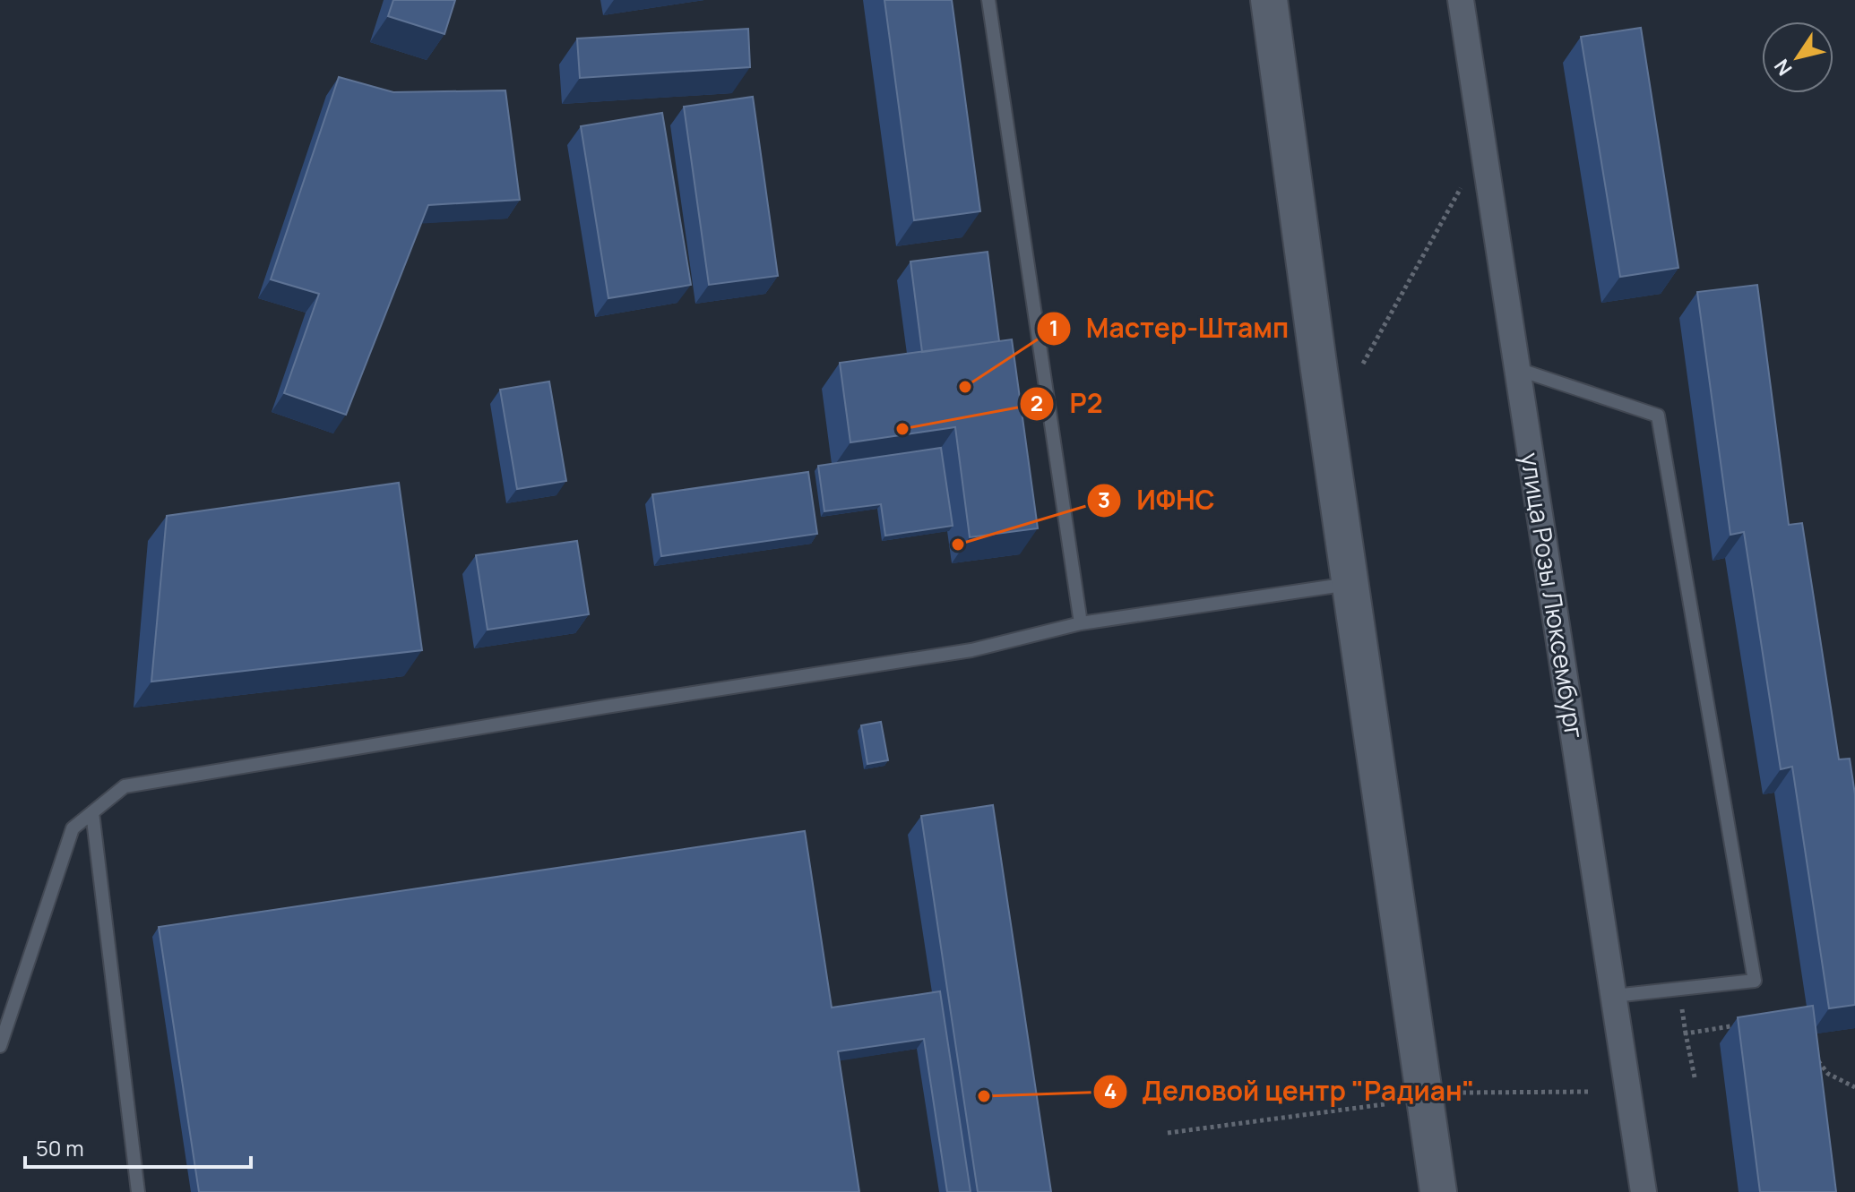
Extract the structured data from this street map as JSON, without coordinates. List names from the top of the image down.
{
  "streets": {
    "street": ["улица Розы Люксембург"]
  },
  "places": [
    "Мастер-Штамп",
    "Р2",
    "ИФНС",
    "Деловой центр \"Радиан\""
  ],
  "scale_bar": "50 m",
  "north": "bottom left"
}
